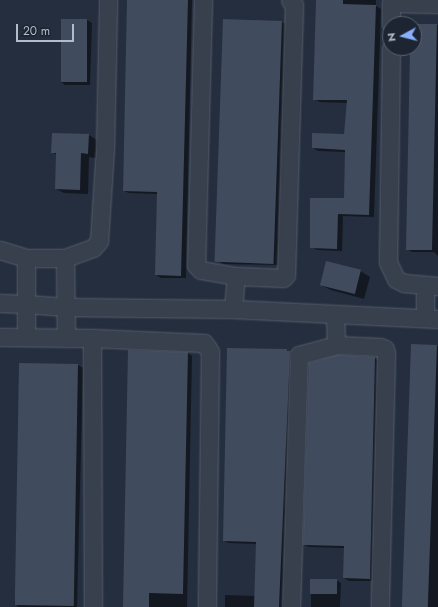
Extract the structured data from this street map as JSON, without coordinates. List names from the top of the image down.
{
  "scale_bar": "20 m",
  "north": "left"
}
